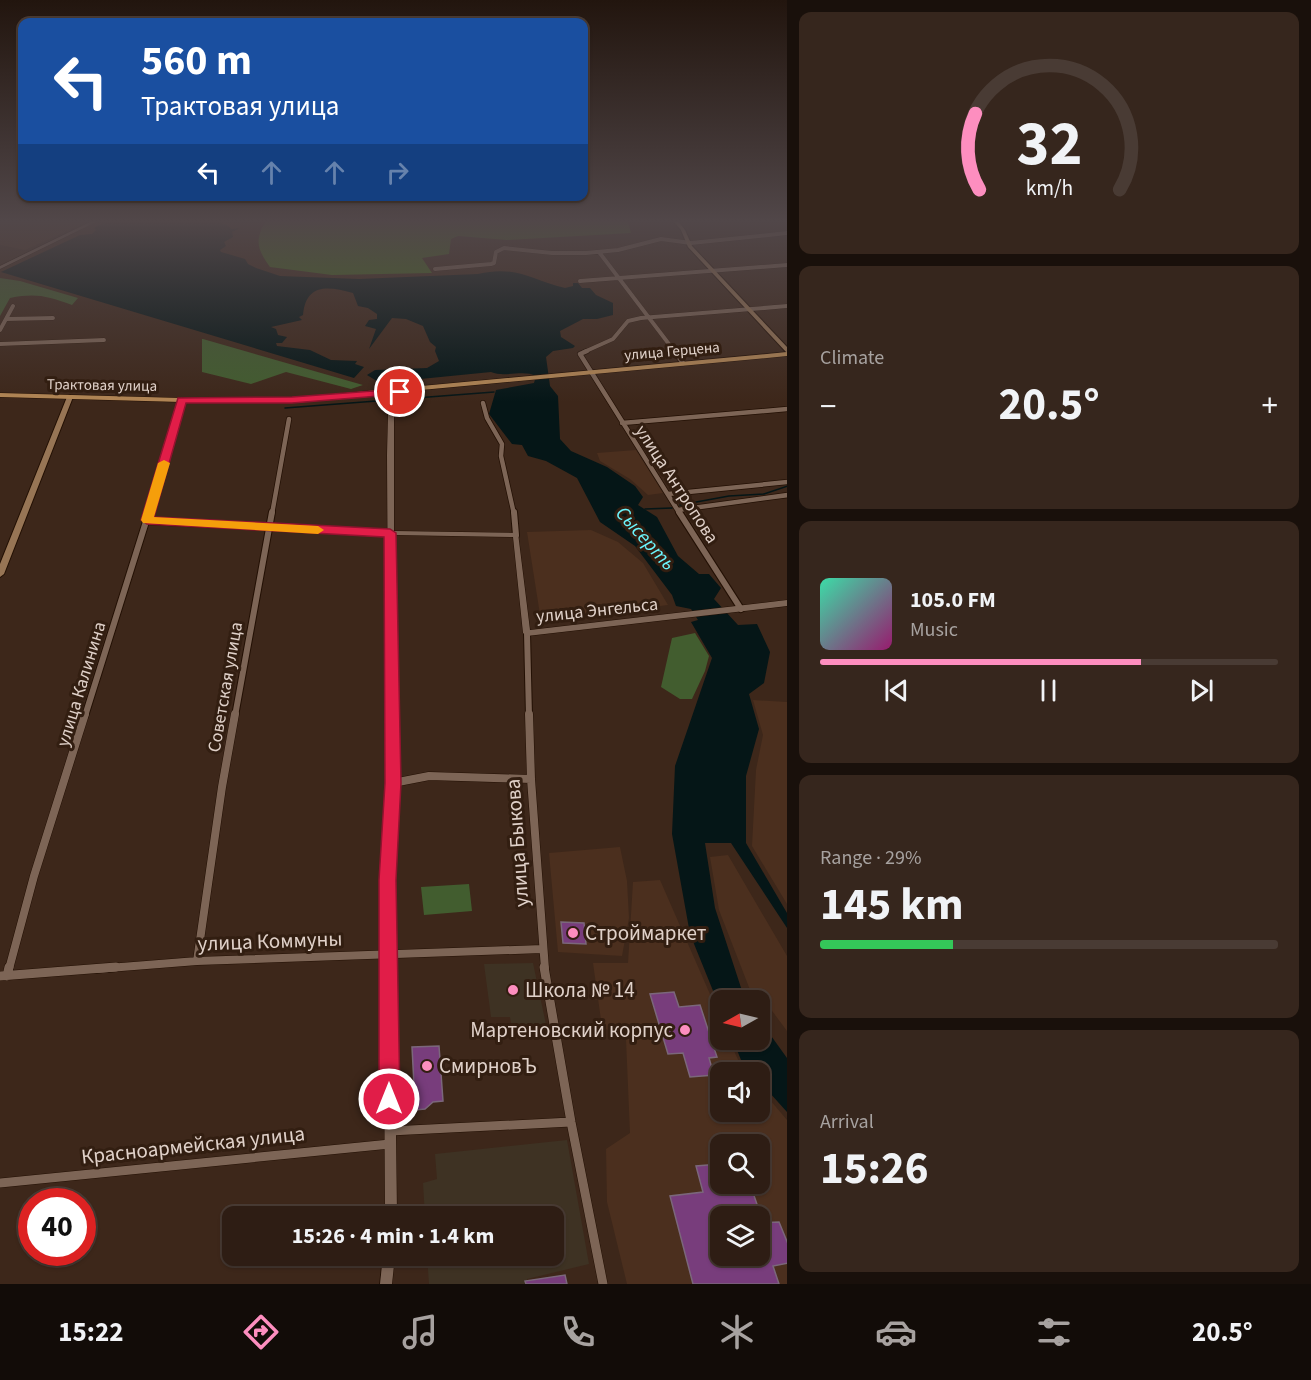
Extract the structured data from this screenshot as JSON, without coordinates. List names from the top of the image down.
{
  "streets": {
    "main road": ["улица Герцена", "Трактовая улица"],
    "street": [
      "улица Антропова",
      "улица Энгельса",
      "улица Калинина",
      "Советская улица",
      "улица Быкова",
      "улица Коммуны",
      "Красноармейская улица"
    ]
  },
  "crossings": [
    ["улица Герцена", "Трактовая улица"],
    ["улица Герцена", "улица Антропова"],
    ["Трактовая улица", "улица Калинина"],
    ["улица Антропова", "улица Энгельса"],
    ["улица Энгельса", "улица Быкова"],
    ["улица Калинина", "улица Коммуны"],
    ["Советская улица", "улица Коммуны"],
    ["улица Быкова", "улица Коммуны"]
  ],
  "water": ["Сысерть"],
  "places": [
    "Строймаркет",
    "Школа № 14",
    "Мартеновский корпус",
    "СмирновЪ"
  ],
  "north": "left",
  "page": {
    "turn": ["560 m", "Трактовая улица"],
    "tile": [
      "Climate",
      ["Range · 29%", "145 km"],
      ["Arrival", "15:26"]
    ],
    "heat": ["−", "20.5°", "+"],
    "song": ["105.0 FM", "Music"],
    "limit": "40",
    "trip": "15:26 · 4 min · 1.4 km",
    "tabs": ["15:22", "20.5°"],
    "gauge": ["32", "km/h"]
  }
}
